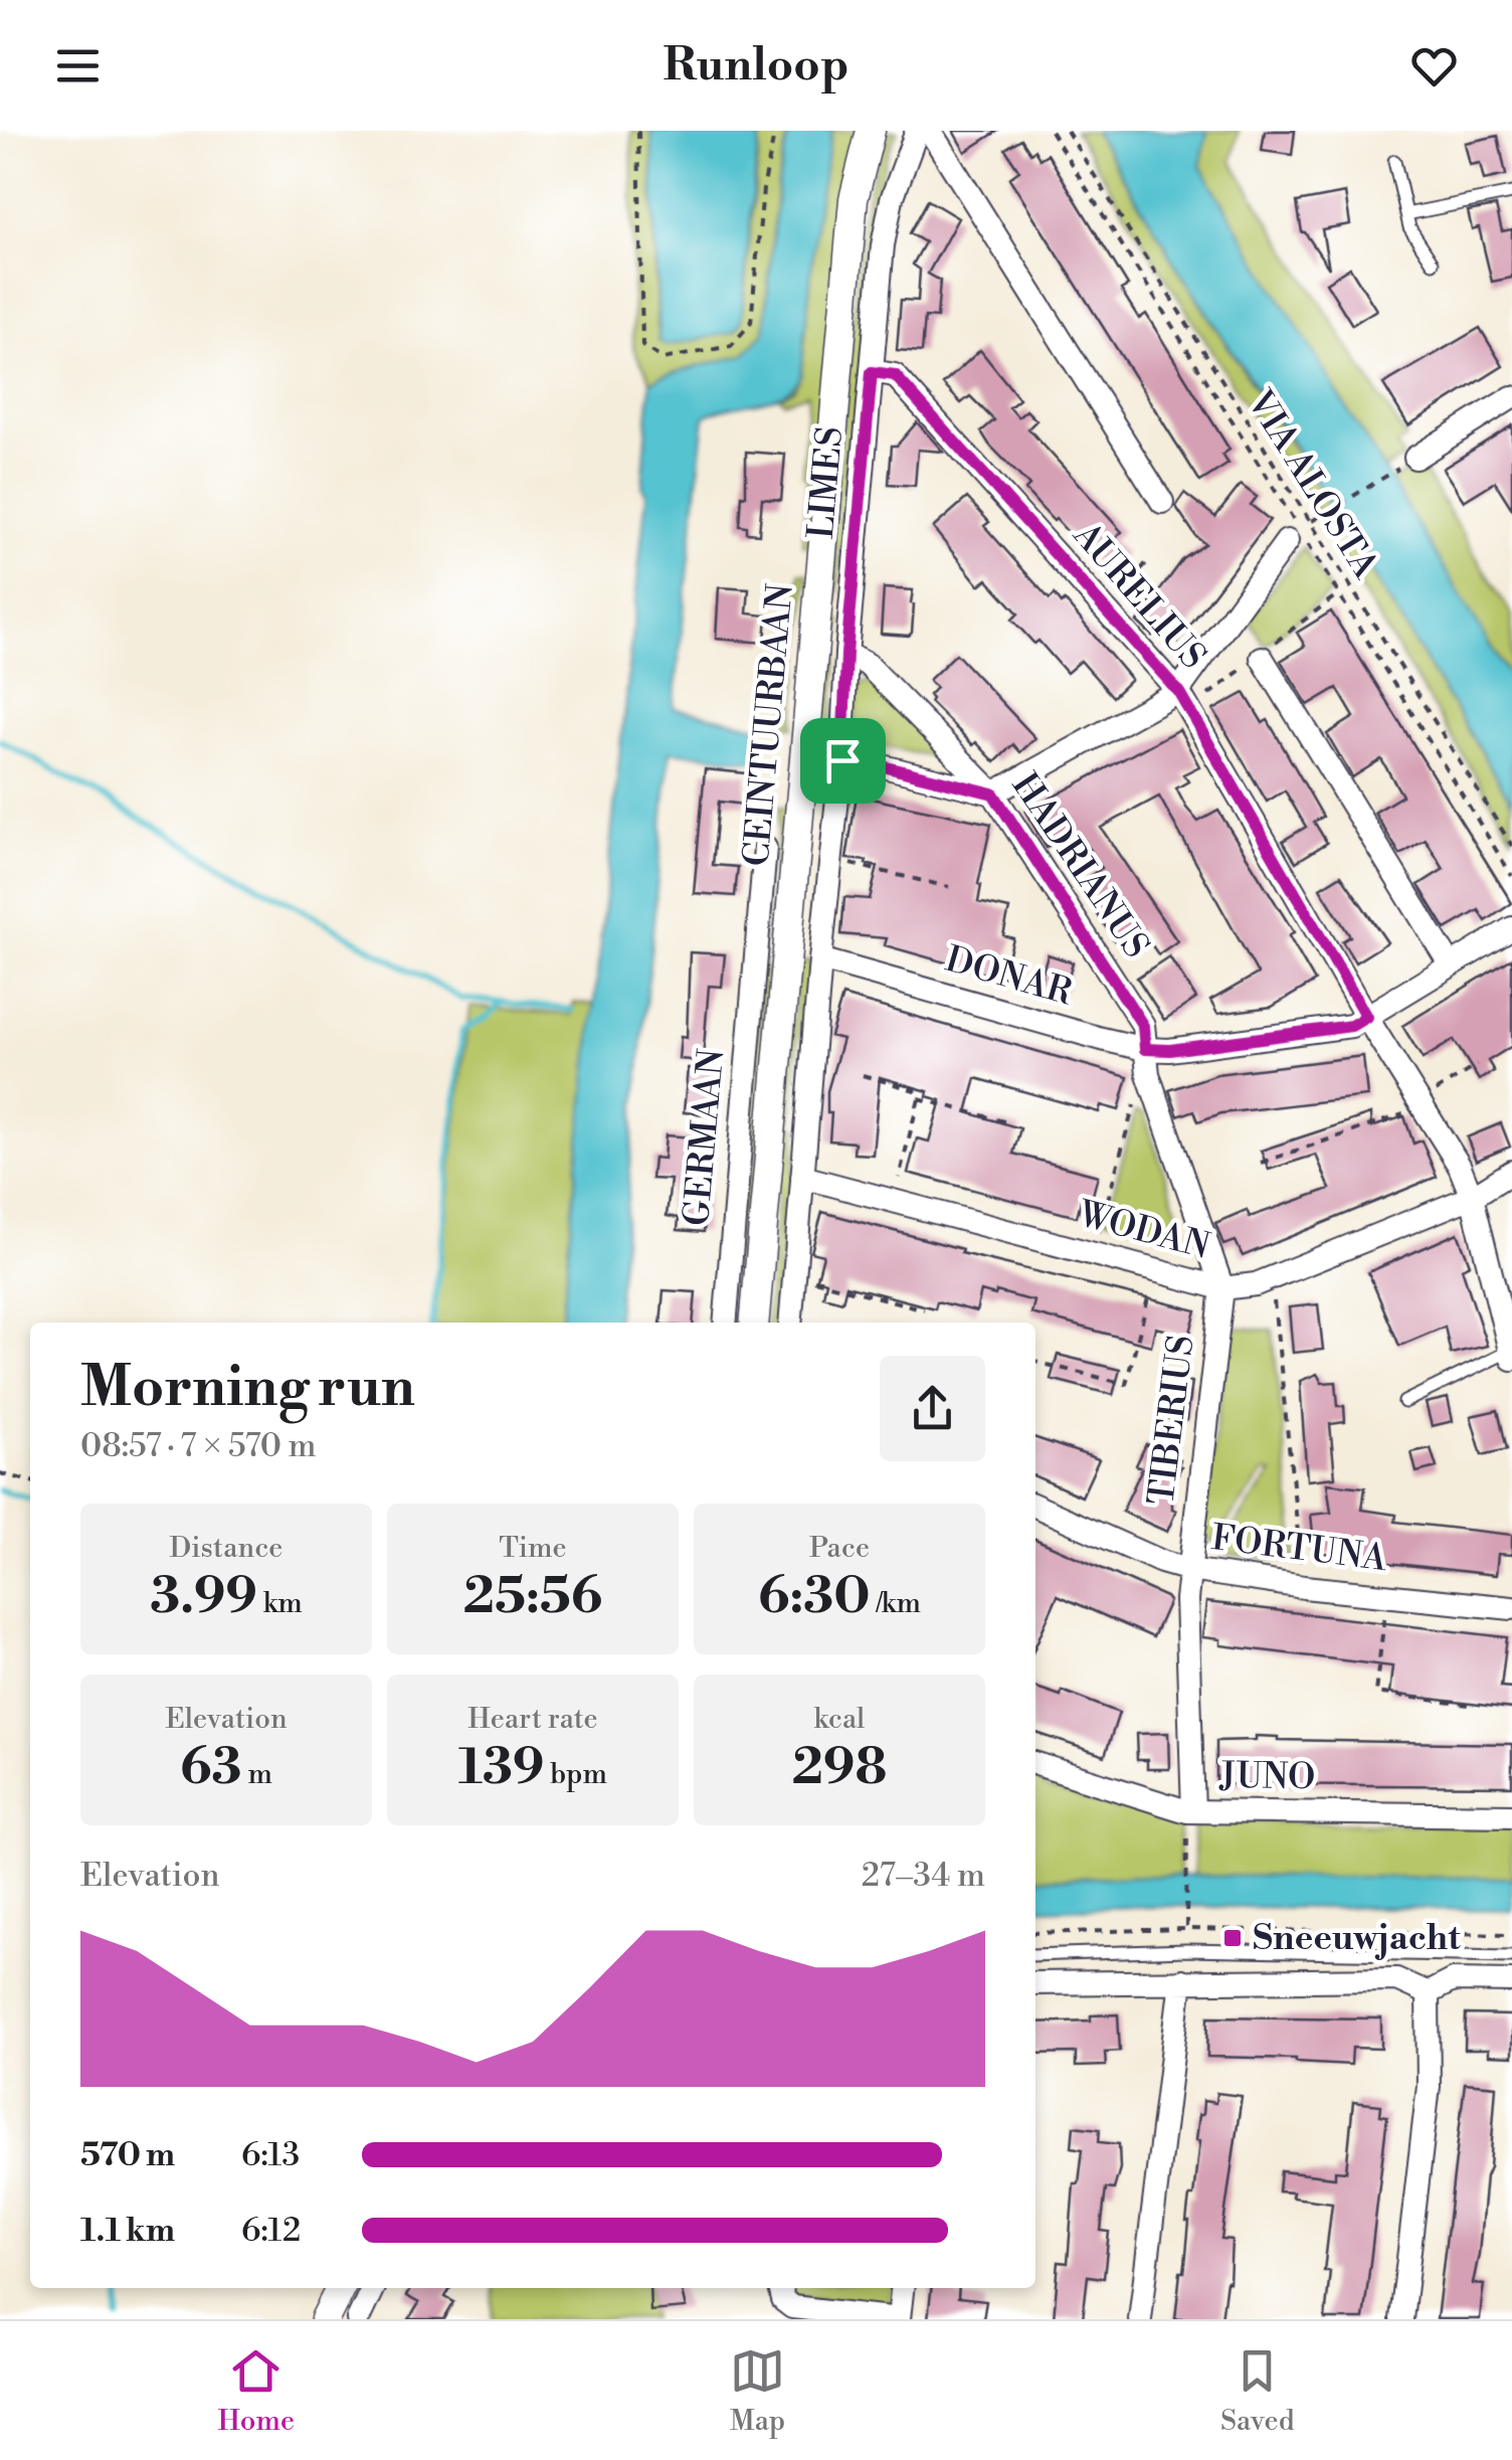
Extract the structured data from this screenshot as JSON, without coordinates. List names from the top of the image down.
{
  "streets": {
    "street": [
      "LIMES",
      "AURELIUS",
      "CEINTUURBAAN",
      "HADRIANUS",
      "DONAR",
      "GERMAAN",
      "WODAN",
      "TIBERIUS",
      "FORTUNA",
      "JUNO"
    ],
    "path": ["VIA ALOSTA"]
  },
  "crossings": [
    ["LIMES", "AURELIUS"],
    ["LIMES", "HADRIANUS"],
    ["LIMES", "DONAR"],
    ["LIMES", "WODAN"],
    ["AURELIUS", "DONAR"],
    ["AURELIUS", "WODAN"],
    ["HADRIANUS", "DONAR"],
    ["HADRIANUS", "TIBERIUS"],
    ["DONAR", "TIBERIUS"],
    ["WODAN", "TIBERIUS"],
    ["TIBERIUS", "FORTUNA"],
    ["TIBERIUS", "JUNO"]
  ],
  "places": {
    "transit": ["Sneeuwjacht"]
  },
  "page": {
    "header": "Runloop",
    "heading": ["Morning run", "08:57 · 7 × 570 m"],
    "stats": [
      ["Distance", "3.99 km"],
      ["Time", "25:56"],
      ["Pace", "6:30 /km"],
      ["Elevation", "63 m"],
      ["Heart rate", "139 bpm"],
      ["kcal", "298"]
    ],
    "chart": ["Elevation", "27–34 m"],
    "list": [
      {
        "name": "570 m",
        "note": "6:13"
      },
      {
        "name": "1.1 km",
        "note": "6:12"
      }
    ],
    "tabs": ["Home", "Map", "Saved"]
  }
}
